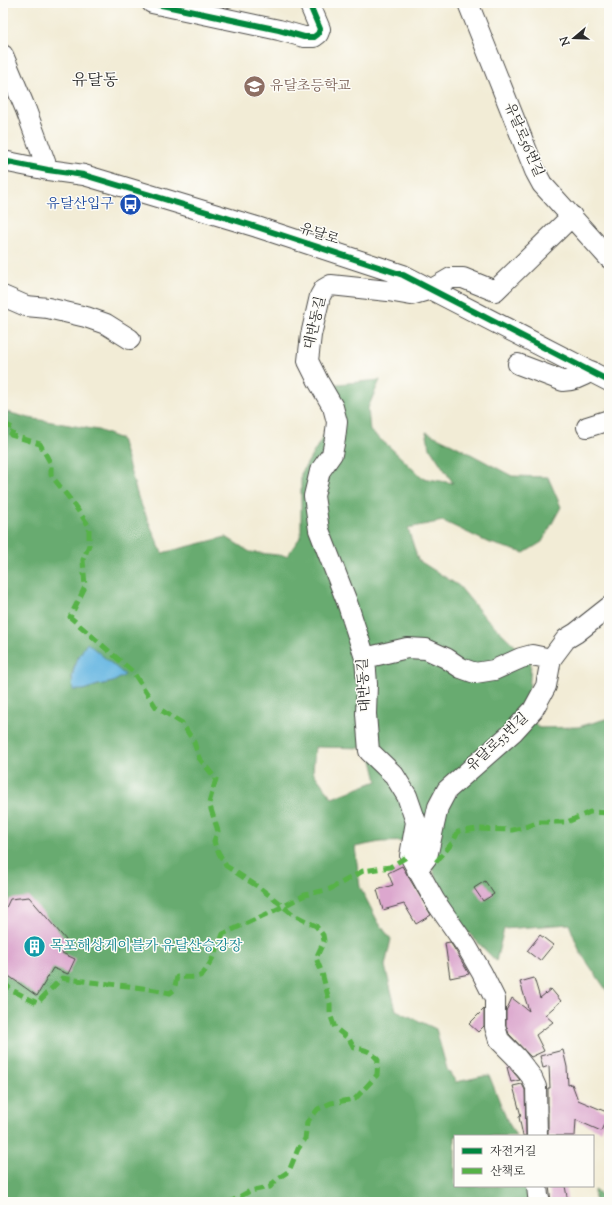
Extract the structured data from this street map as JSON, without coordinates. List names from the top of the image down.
{
  "streets": {
    "street": [
      "유달로56번길",
      "유달로",
      "대반동길",
      "유달로53번길"
    ]
  },
  "crossings": [
    ["유달로", "대반동길"],
    ["대반동길", "유달로53번길"]
  ],
  "districts": ["유달동"],
  "places": {
    "school or university": ["유달초등학교"],
    "bus stop": ["유달산입구"],
    "building": ["목포해상케이블카 유달산승강장"]
  },
  "legend": ["자전거길", "산책로"],
  "north": "left"
}
